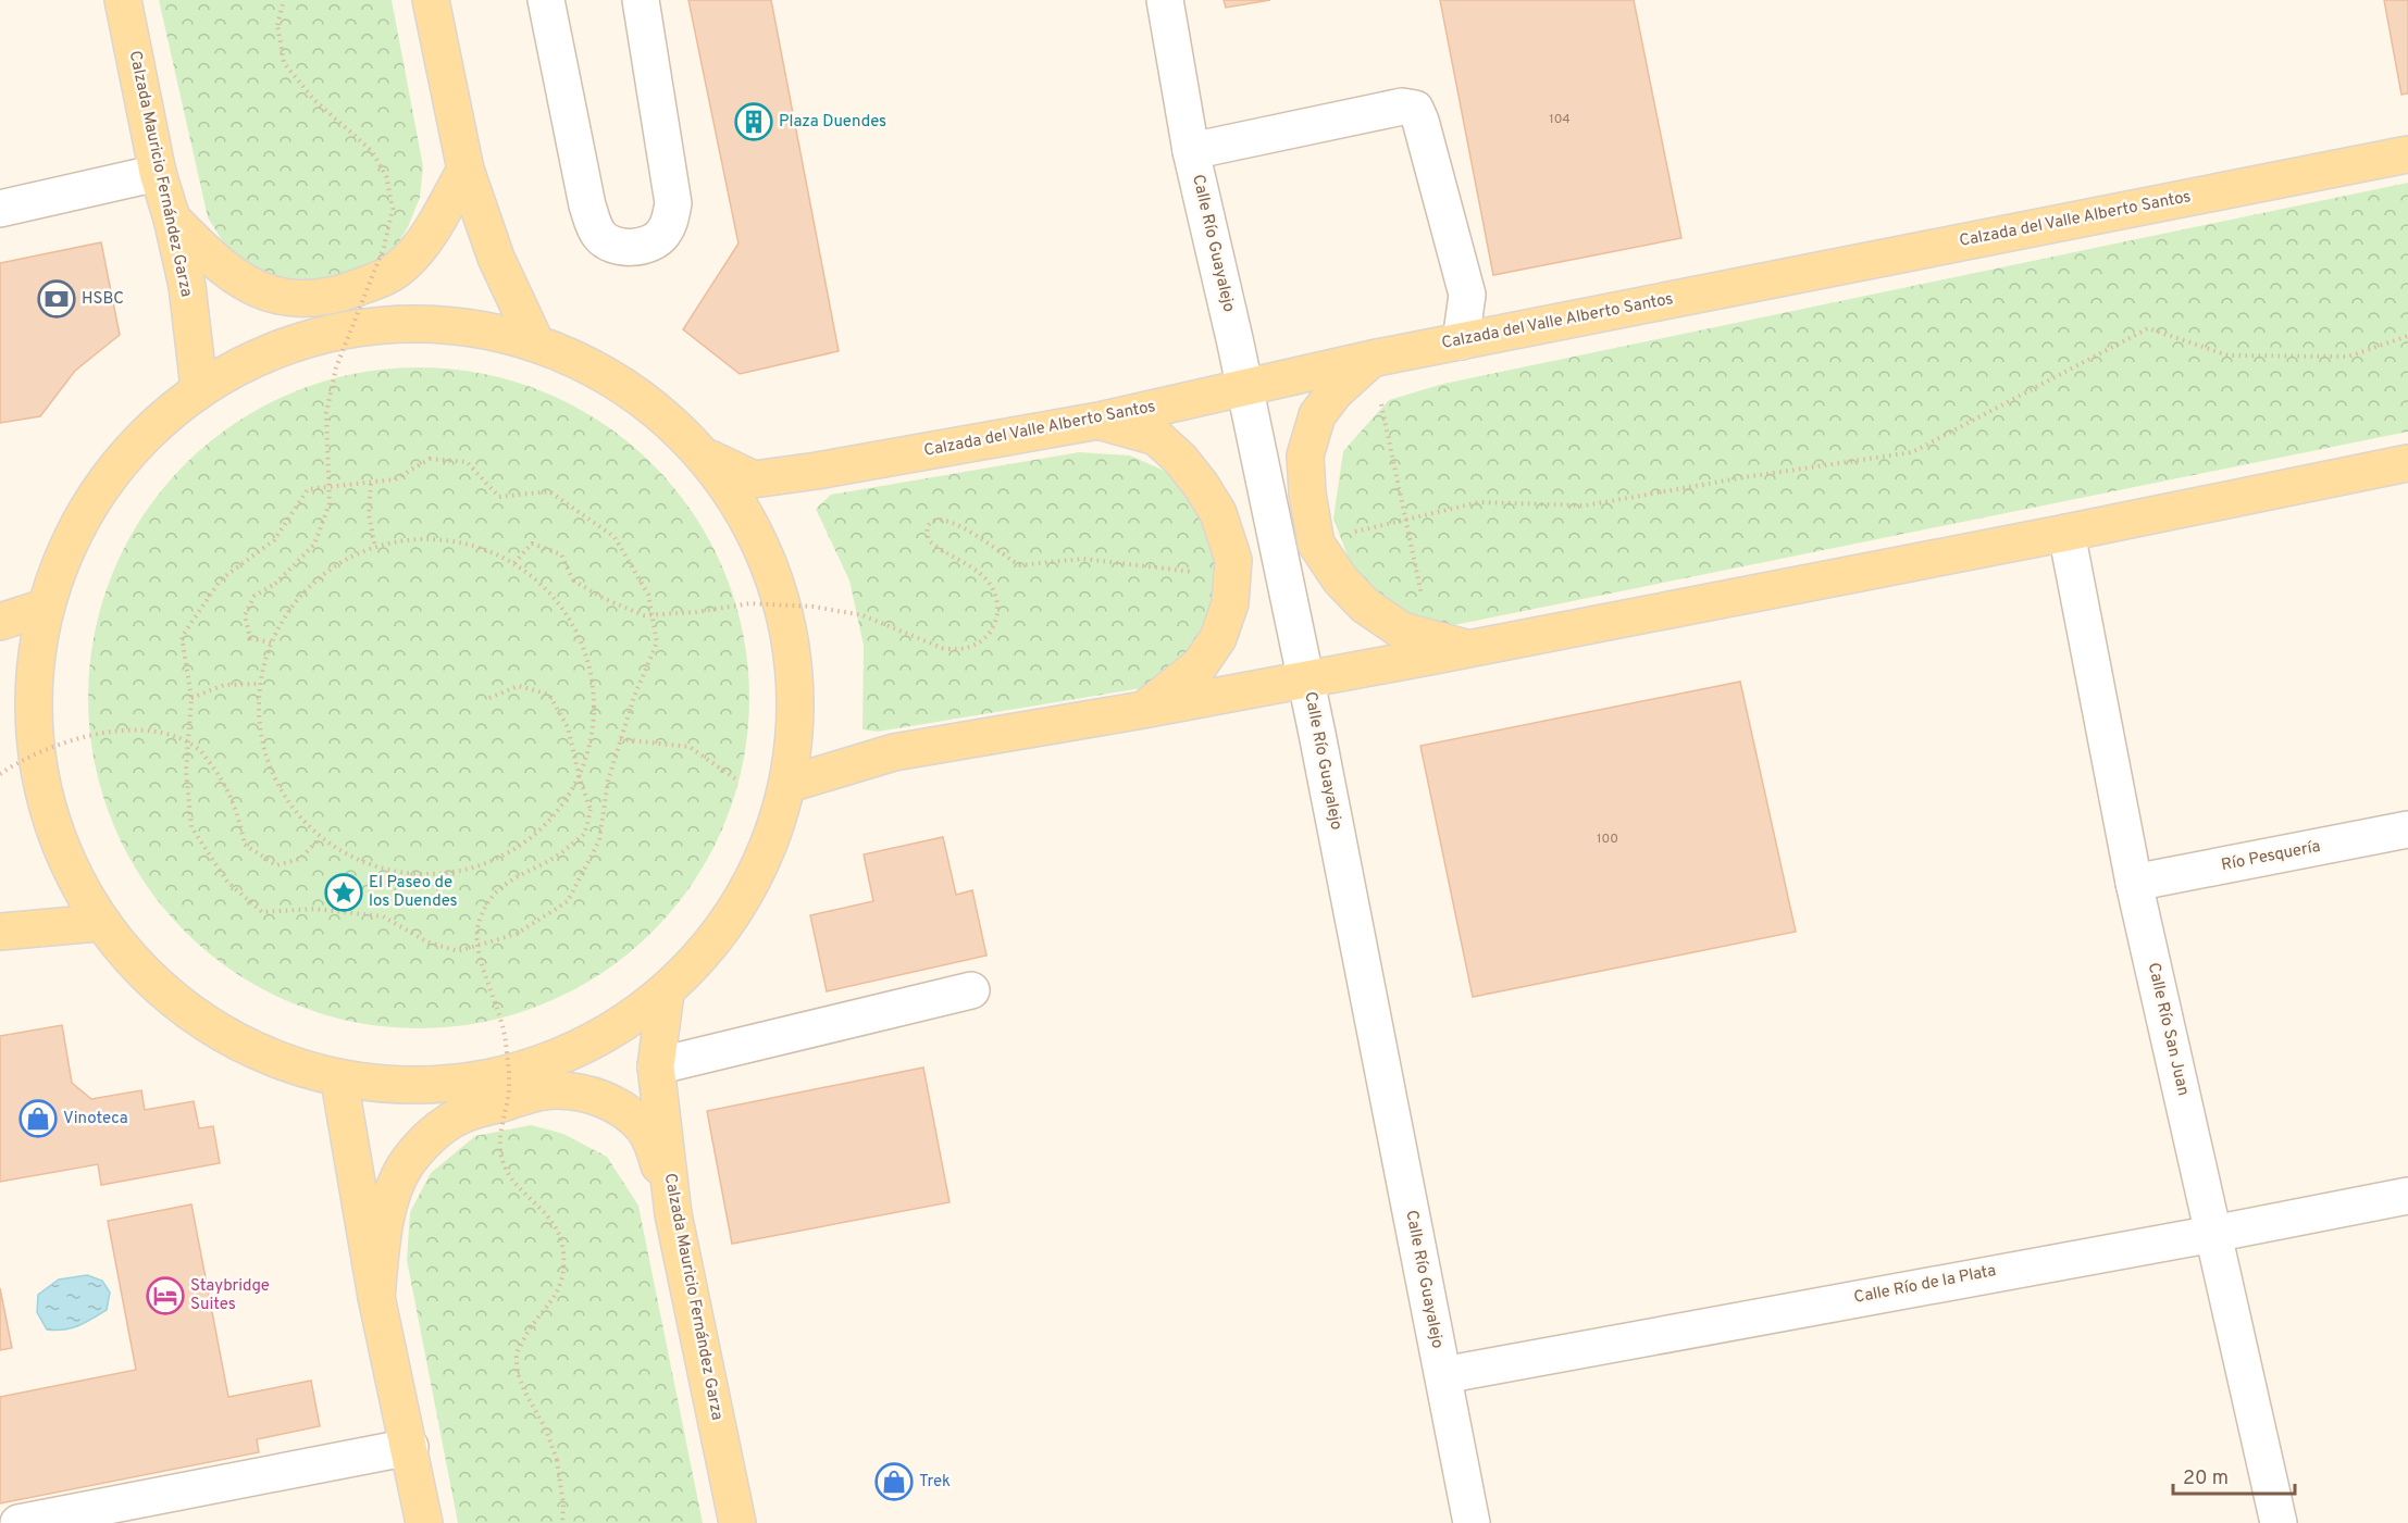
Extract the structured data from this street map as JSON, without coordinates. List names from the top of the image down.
{
  "streets": {
    "main road": ["Calzada Mauricio Fernández Garza", "Calzada del Valle Alberto Santos"],
    "street": [
      "Calle Río Guayalejo",
      "Río Pesquería",
      "Calle Río San Juan",
      "Calle Río de la Plata"
    ]
  },
  "crossings": [
    ["Calzada del Valle Alberto Santos", "Calle Río Guayalejo"],
    ["Calle Río Guayalejo", "Calle Río de la Plata"],
    ["Río Pesquería", "Calle Río San Juan"],
    ["Calle Río San Juan", "Calle Río de la Plata"]
  ],
  "places": {
    "building": ["Plaza Duendes"],
    "bank": ["HSBC"],
    "place": ["El Paseo de los Duendes"],
    "shop": ["Vinoteca", "Trek"],
    "hotel": ["Staybridge Suites"]
  },
  "house_numbers": ["104", "100"],
  "scale_bar": "20 m"
}
